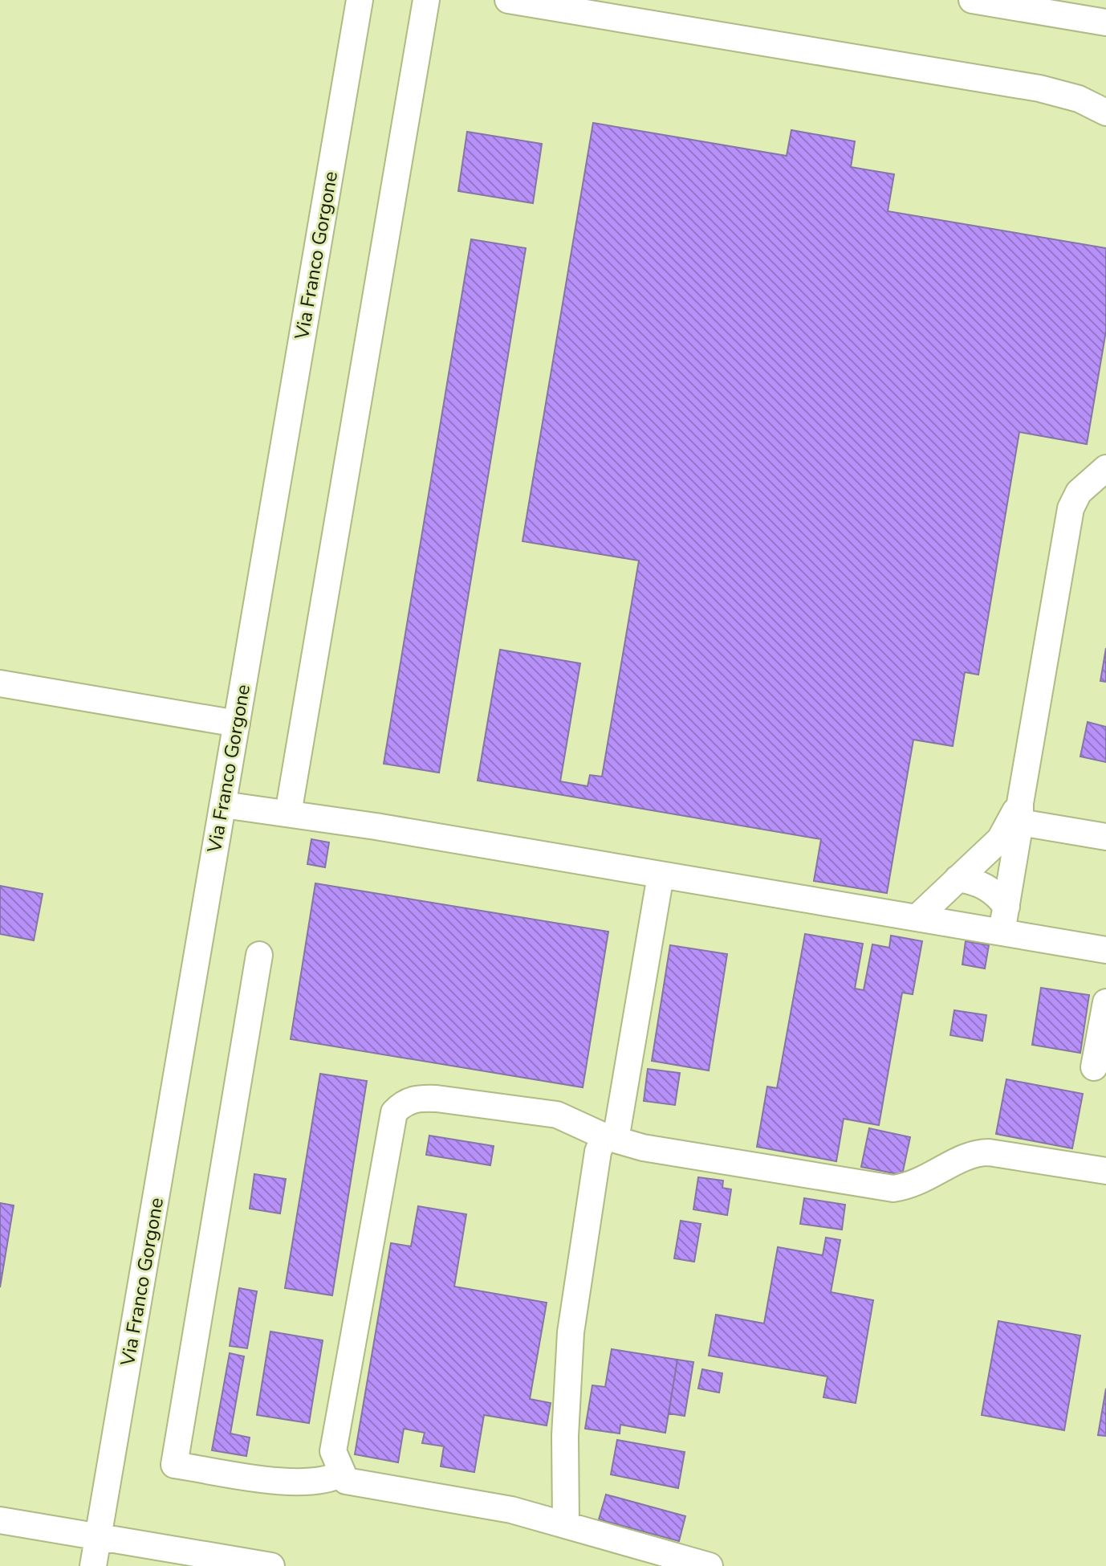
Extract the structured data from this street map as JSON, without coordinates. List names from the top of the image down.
{
  "streets": {
    "street": ["Via Franco Gorgone"]
  }
}
